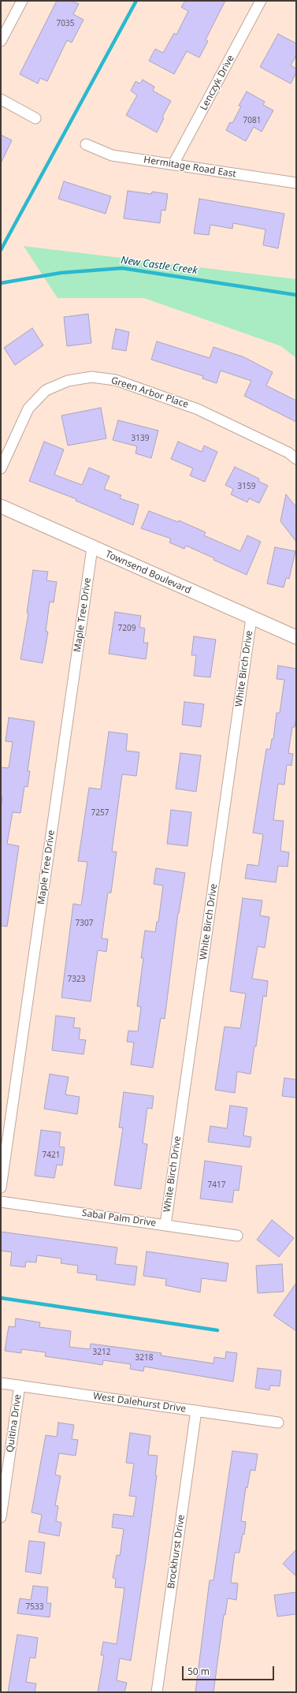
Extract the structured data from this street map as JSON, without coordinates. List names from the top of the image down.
{
  "streets": {
    "street": [
      "Lenczyk Drive",
      "Hermitage Road East",
      "Green Arbor Place",
      "Townsend Boulevard",
      "Maple Tree Drive",
      "White Birch Drive",
      "Sabal Palm Drive",
      "West Dalehurst Drive",
      "Quitina Drive",
      "Brockhurst Drive"
    ]
  },
  "crossings": [
    ["Lenczyk Drive", "Hermitage Road East"],
    ["Townsend Boulevard", "Maple Tree Drive"],
    ["Townsend Boulevard", "White Birch Drive"],
    ["White Birch Drive", "Sabal Palm Drive"],
    ["West Dalehurst Drive", "Quitina Drive"],
    ["West Dalehurst Drive", "Brockhurst Drive"]
  ],
  "water": ["New Castle Creek"],
  "house_numbers": [
    "7035",
    "7081",
    "3139",
    "3159",
    "7209",
    "7257",
    "7307",
    "7323",
    "7421",
    "7417",
    "3212",
    "3218",
    "7533"
  ],
  "scale_bar": "50 m"
}
